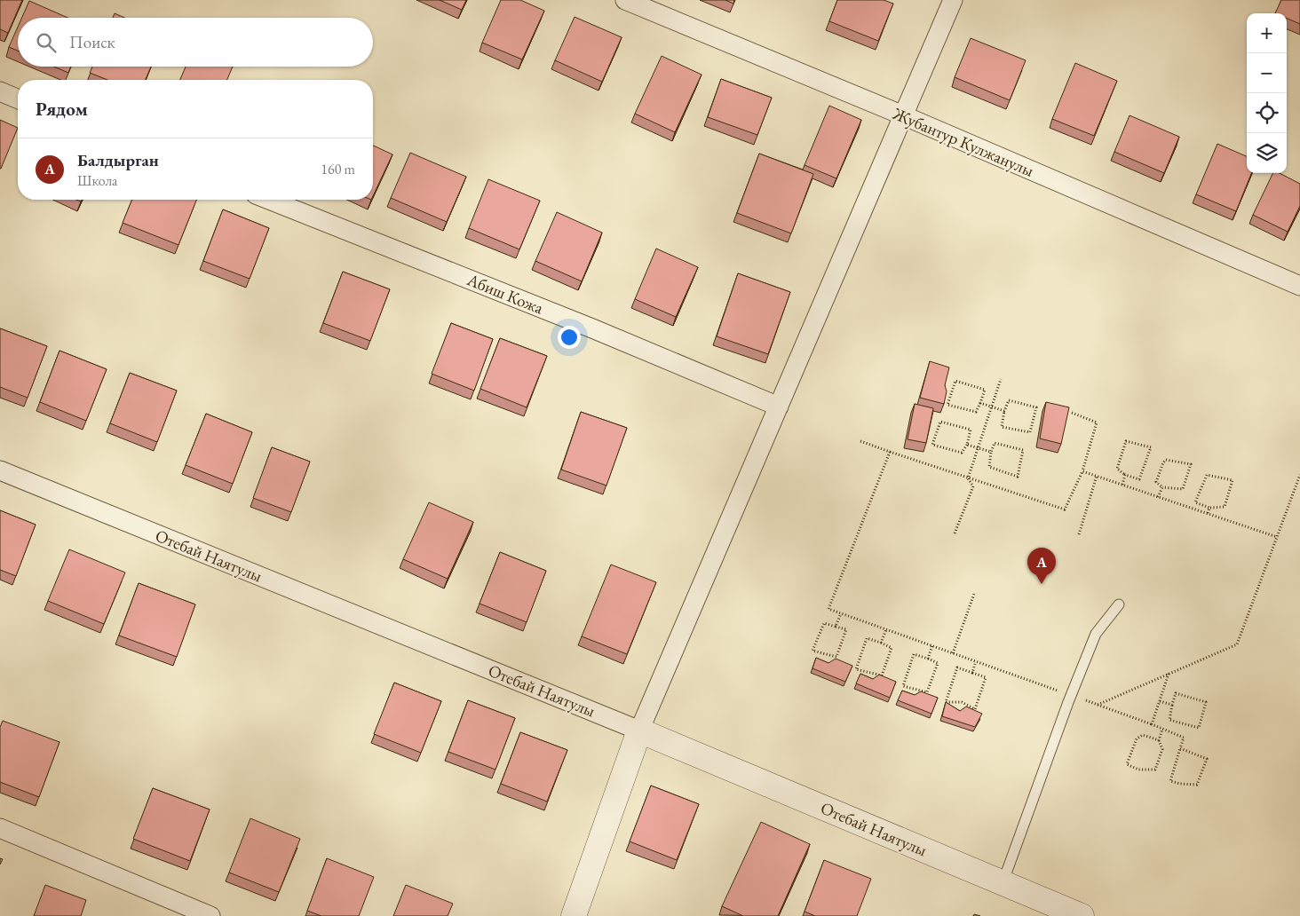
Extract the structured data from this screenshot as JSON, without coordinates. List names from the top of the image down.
{
  "streets": {
    "street": ["Жубантур Кулжанулы", "Абиш Кожа", "Отебай Наятулы"]
  },
  "page": {
    "map_buttons": ["+", "−"],
    "search": "Поиск",
    "heading": "Рядом",
    "list": [
      {
        "mark": "A",
        "name": "Балдырган",
        "note": "Школа",
        "value": "160 m"
      }
    ],
    "pins": "A"
  }
}
